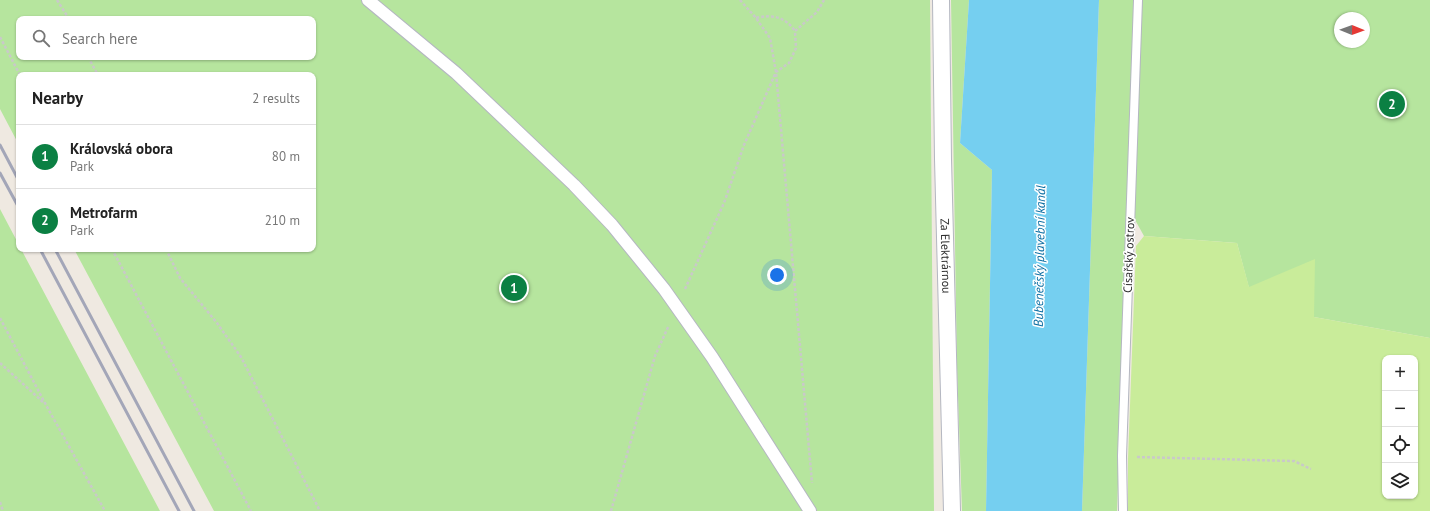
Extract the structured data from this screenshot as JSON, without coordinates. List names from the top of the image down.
{
  "streets": {
    "street": ["Za Elektrárnou"],
    "lane": ["Císařský ostrov"]
  },
  "water": ["Bubenečský plavební kanál"],
  "north": "right",
  "page": {
    "search": "Search here",
    "heading": ["Nearby", "2 results"],
    "pins": ["2", "1"],
    "list": [
      {
        "mark": "1",
        "name": "Královská obora",
        "note": "Park",
        "value": "80 m"
      },
      {
        "mark": "2",
        "name": "Metrofarm",
        "note": "Park",
        "value": "210 m"
      }
    ],
    "map_buttons": ["+", "−"]
  }
}
